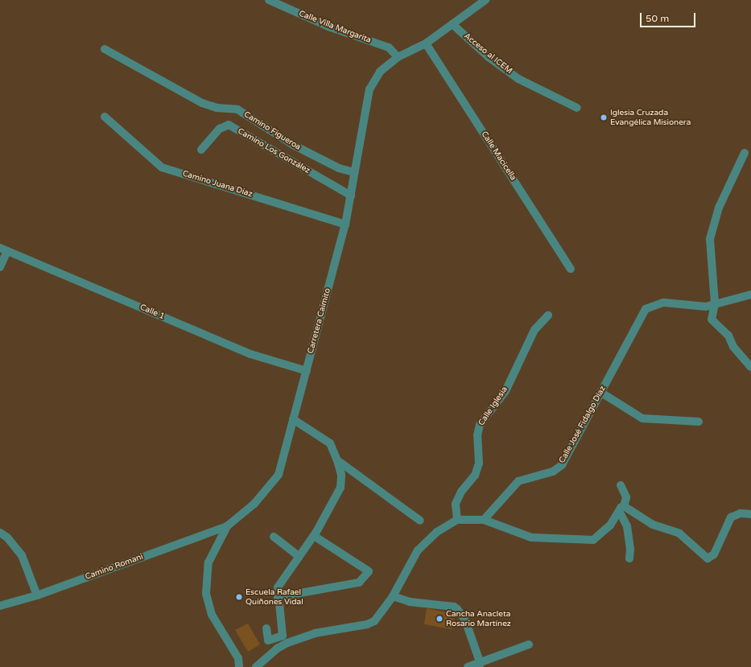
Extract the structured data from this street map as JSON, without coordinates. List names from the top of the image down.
{
  "streets": {
    "street": [
      "Calle Villa Margarita",
      "Acceso al ICEM",
      "Camino Figueroa",
      "Camino Los González",
      "Calle Macicella",
      "Camino Juana Díaz",
      "Calle 1",
      "Carretera Caimito",
      "Calle Iglesia",
      "Calle José Fidalgo Díaz",
      "Camino Romani"
    ]
  },
  "crossings": [
    ["Calle Villa Margarita", "Carretera Caimito"],
    ["Acceso al ICEM", "Carretera Caimito"],
    ["Camino Figueroa", "Carretera Caimito"],
    ["Camino Los González", "Carretera Caimito"],
    ["Calle Macicella", "Carretera Caimito"],
    ["Camino Juana Díaz", "Carretera Caimito"],
    ["Calle 1", "Carretera Caimito"],
    ["Carretera Caimito", "Camino Romani"]
  ],
  "places": ["Iglesia Cruzada Evangélica Misionera", "Escuela Rafael Quiñones Vidal", "Cancha Anacleta Rosario Martínez"],
  "scale_bar": "50 m"
}
